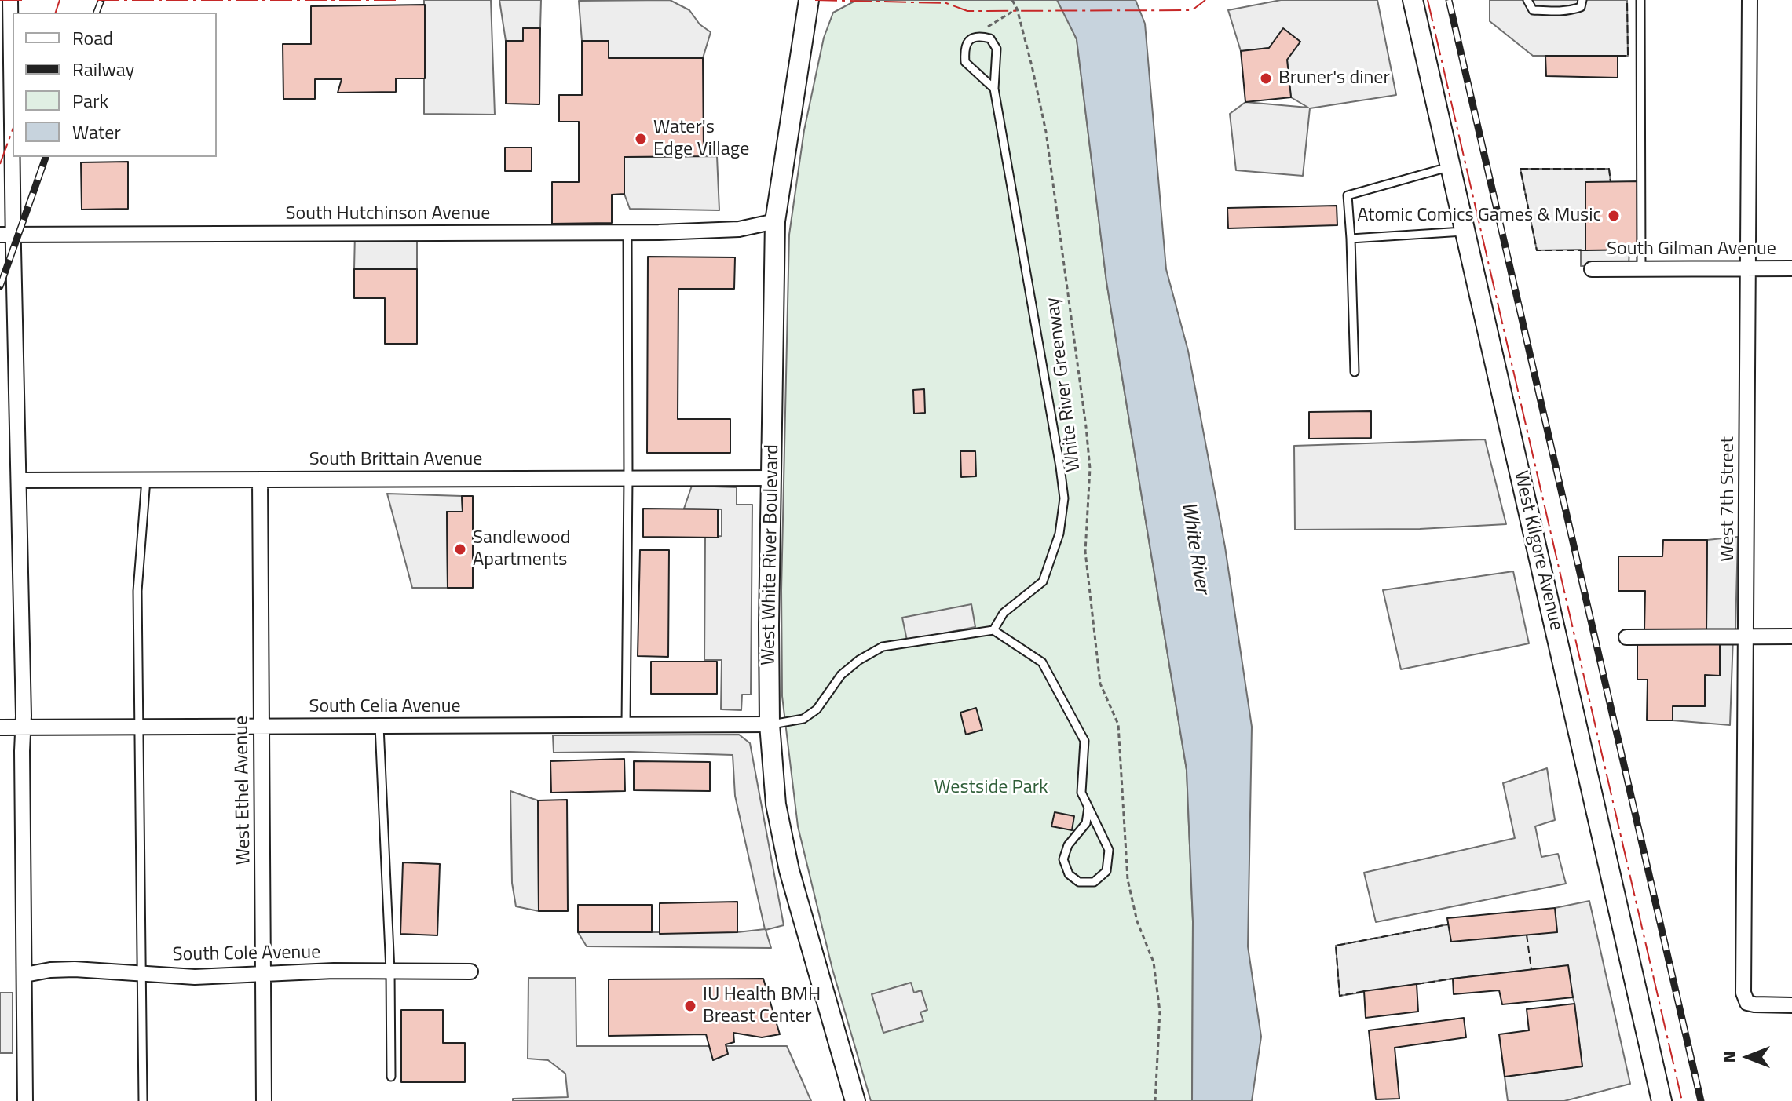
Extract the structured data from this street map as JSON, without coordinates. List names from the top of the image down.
{
  "streets": {
    "main road": ["West Kilgore Avenue", "West White River Boulevard"],
    "street": [
      "South Hutchinson Avenue",
      "South Gilman Avenue",
      "South Brittain Avenue",
      "West 7th Street",
      "South Celia Avenue",
      "West Ethel Avenue",
      "South Cole Avenue"
    ],
    "path": ["White River Greenway"]
  },
  "crossings": [
    ["South Hutchinson Avenue", "West White River Boulevard"],
    ["South Gilman Avenue", "West 7th Street"],
    ["South Brittain Avenue", "West White River Boulevard"],
    ["South Brittain Avenue", "West Ethel Avenue"],
    ["West White River Boulevard", "South Celia Avenue"],
    ["South Celia Avenue", "West Ethel Avenue"],
    ["West Ethel Avenue", "South Cole Avenue"]
  ],
  "water": ["White River"],
  "parks": ["Westside Park"],
  "places": [
    "Bruner's diner",
    "Water's Edge Village",
    "Atomic Comics Games & Music",
    "Sandlewood Apartments",
    "IU Health BMH Breast Center"
  ],
  "legend": [
    "Road",
    "Railway",
    "Park",
    "Water"
  ],
  "north": "left"
}
